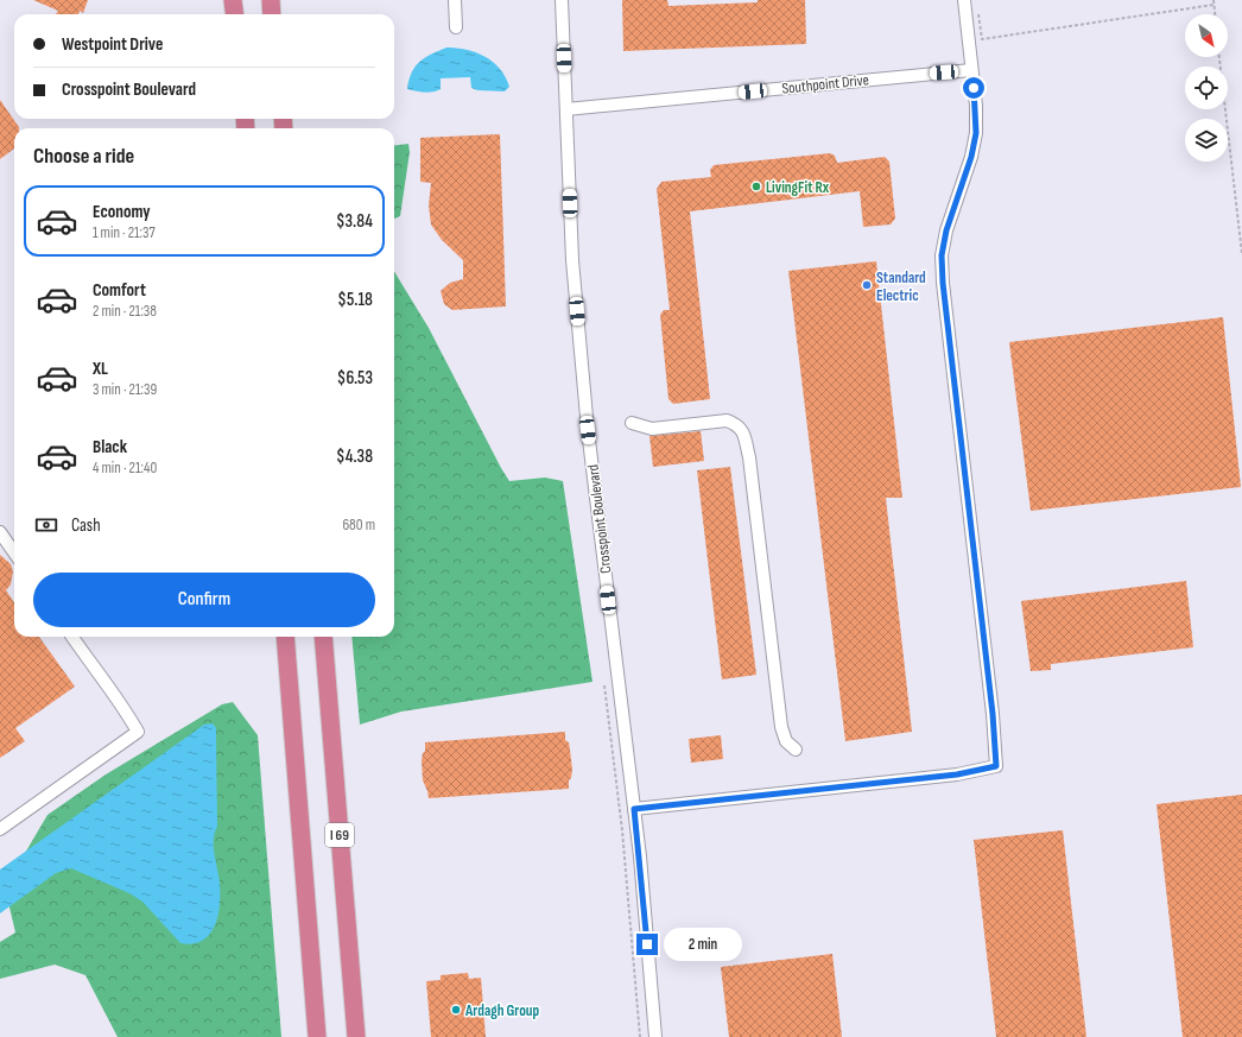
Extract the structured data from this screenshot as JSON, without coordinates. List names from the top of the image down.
{
  "streets": {
    "highway": ["I 69"],
    "street": ["Southpoint Drive", "Crosspoint Boulevard"]
  },
  "crossings": [
    ["Southpoint Drive", "Crosspoint Boulevard"]
  ],
  "places": ["LivingFit Rx", "Standard Electric", "Ardagh Group"],
  "north": "bottom right",
  "page": {
    "banner": ["Westpoint Drive", "Crosspoint Boulevard"],
    "heading": "Choose a ride",
    "list": [
      {
        "name": "Economy",
        "note": "1 min · 21:37",
        "value": "$3.84"
      },
      {
        "name": "Comfort",
        "note": "2 min · 21:38",
        "value": "$5.18"
      },
      {
        "name": "XL",
        "note": "3 min · 21:39",
        "value": "$6.53"
      },
      {
        "name": "Black",
        "note": "4 min · 21:40",
        "value": "$4.38"
      }
    ],
    "pay": ["Cash", "680 m"],
    "buttons": "Confirm",
    "bubble": "2 min"
  }
}
